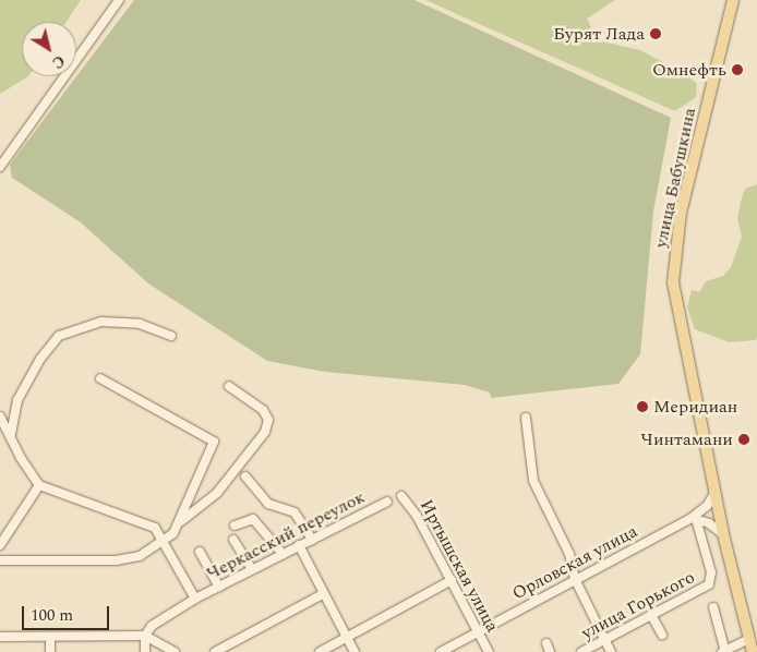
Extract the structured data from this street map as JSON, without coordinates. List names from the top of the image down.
{
  "streets": {
    "main road": ["улица Бабушкина"],
    "street": [
      "Черкасский переулок",
      "Орловская улица",
      "Иртышская улица",
      "улица Горького"
    ]
  },
  "crossings": [
    ["улица Бабушкина", "Орловская улица"],
    ["Орловская улица", "Иртышская улица"],
    ["Орловская улица", "улица Горького"]
  ],
  "places": [
    "Бурят Лада",
    "Омнефть",
    "Меридиан",
    "Чинтамани"
  ],
  "scale_bar": "100 m",
  "north": "bottom right"
}
